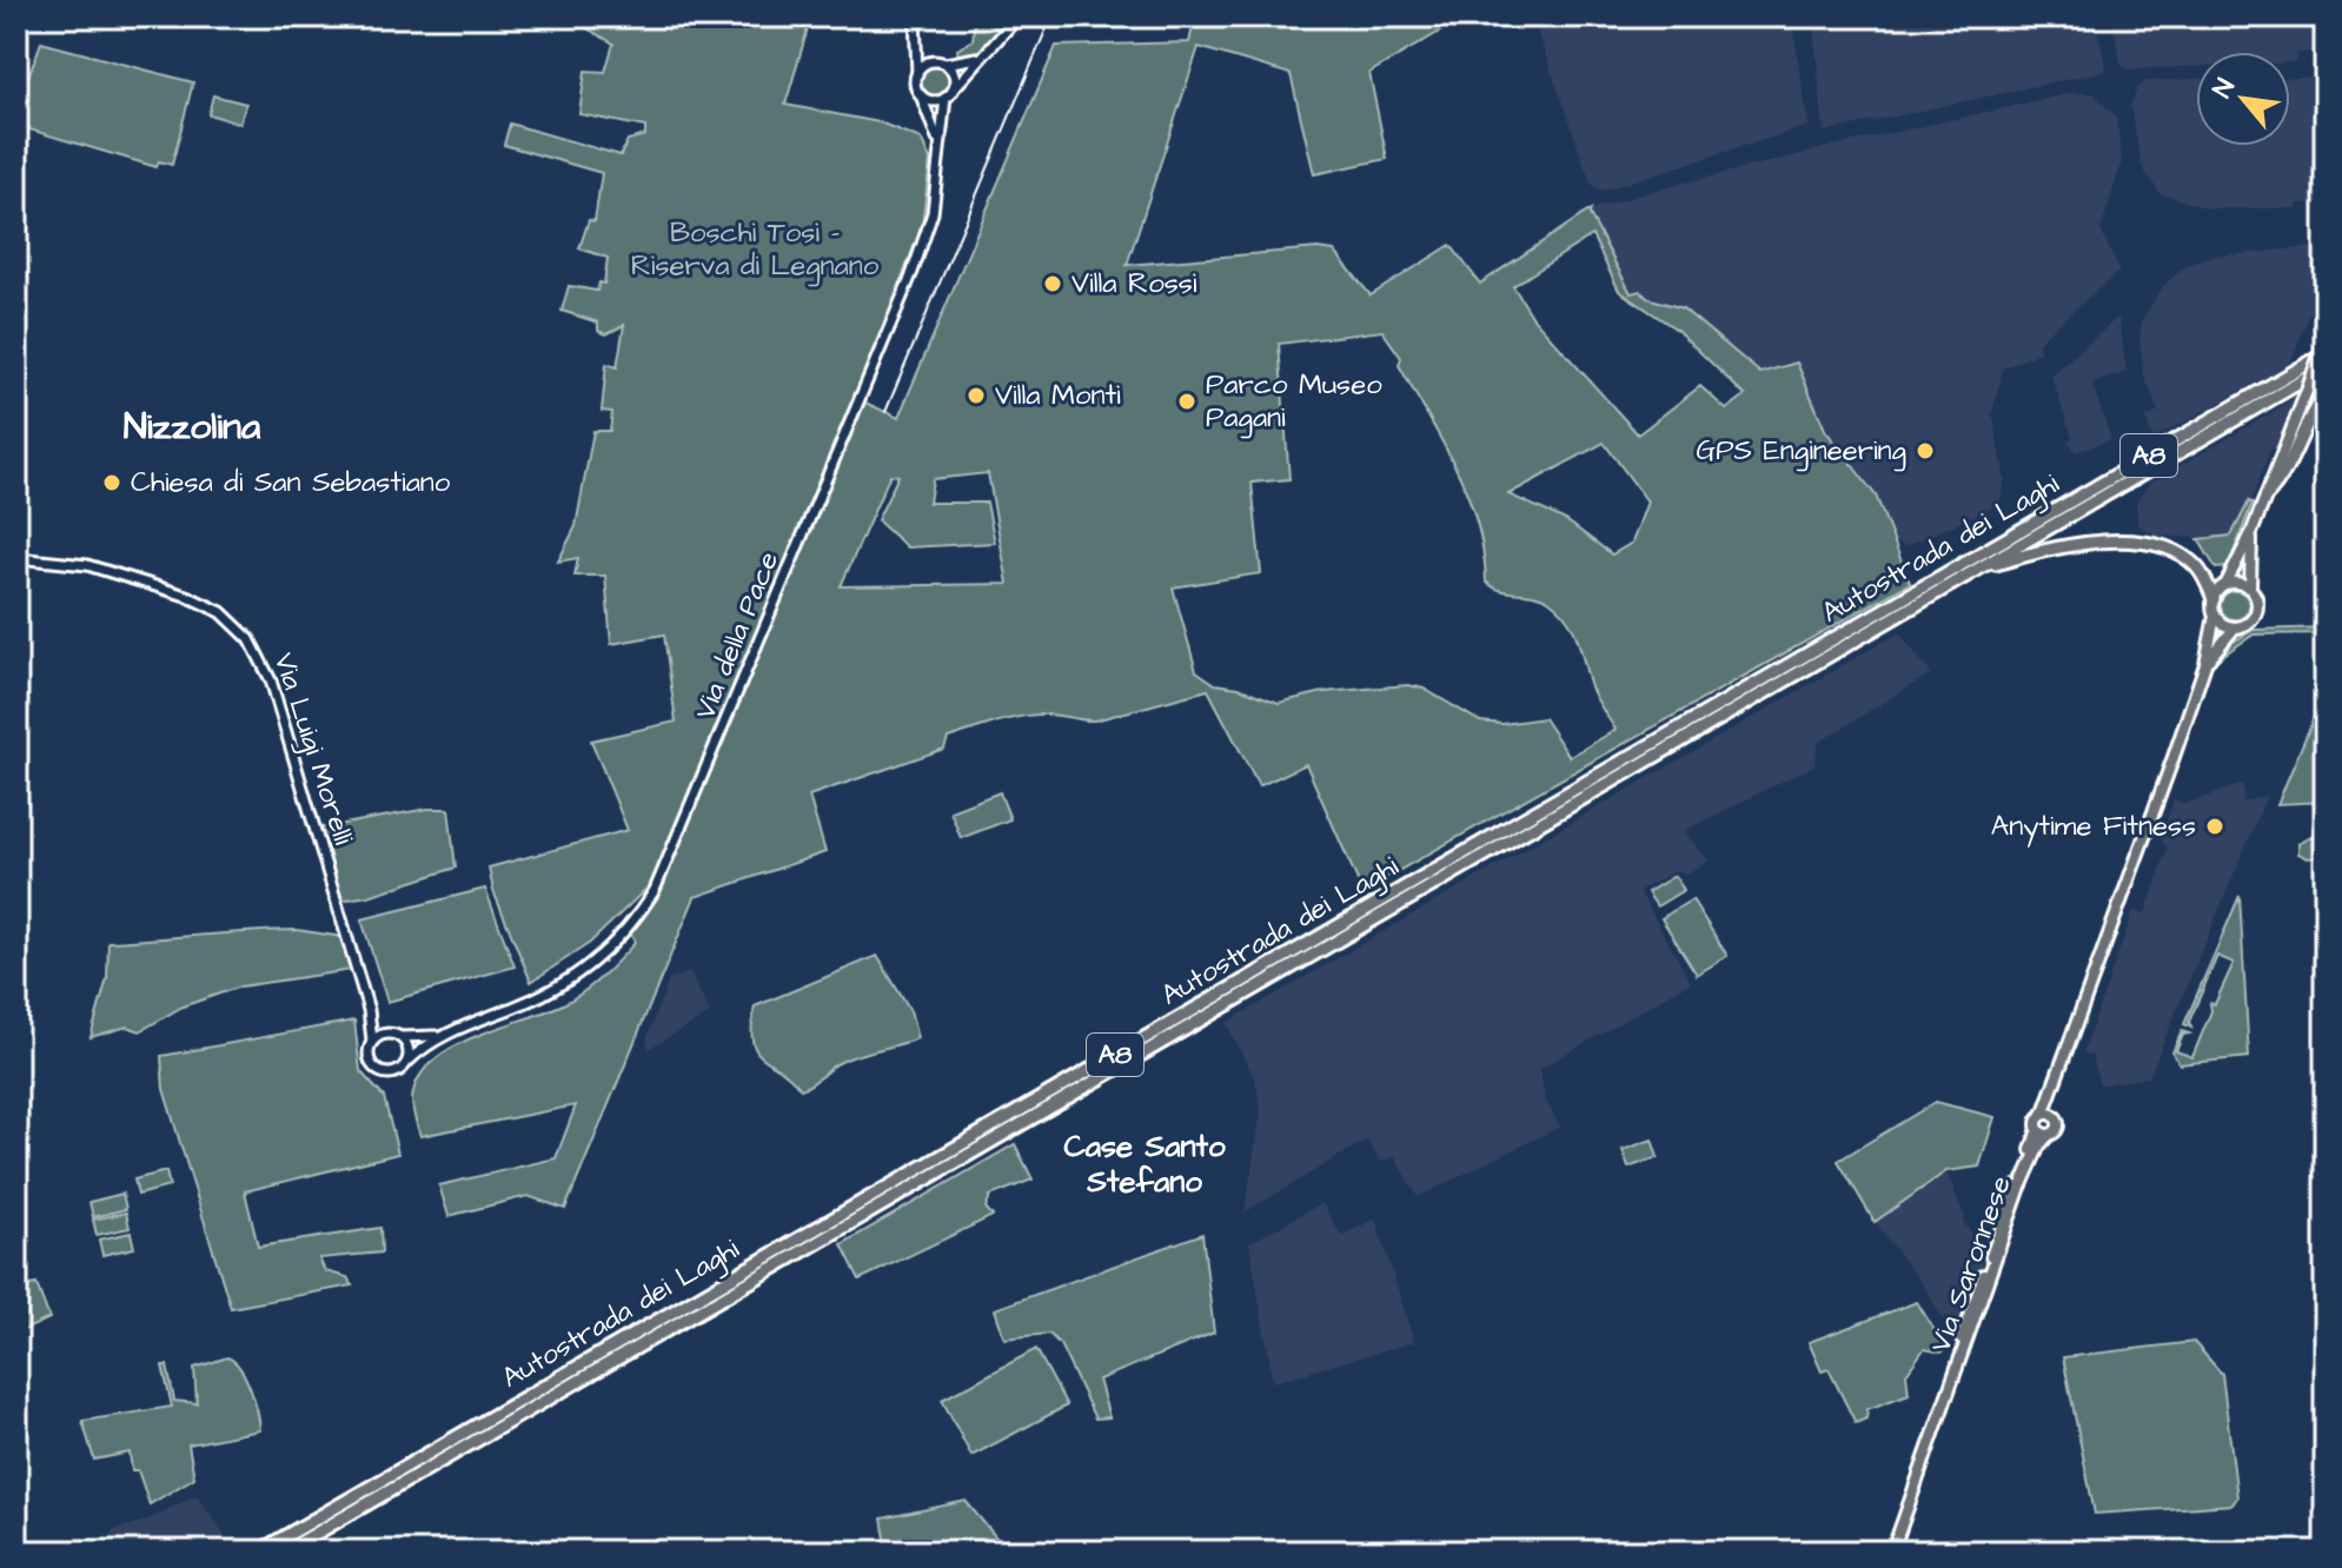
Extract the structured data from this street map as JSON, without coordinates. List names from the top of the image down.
{
  "streets": {
    "highway": ["A8", "Autostrada dei Laghi"],
    "main road": ["Via della Pace", "Via Luigi Morelli", "Via Saronnese"]
  },
  "districts": ["Nizzolina", "Case Santo Stefano"],
  "parks": ["Boschi Tosi - Riserva di Legnano"],
  "places": [
    "Villa Rossi",
    "Villa Monti",
    "Parco Museo Pagani",
    "GPS Engineering",
    "Chiesa di San Sebastiano",
    "Anytime Fitness"
  ],
  "north": "top left"
}
